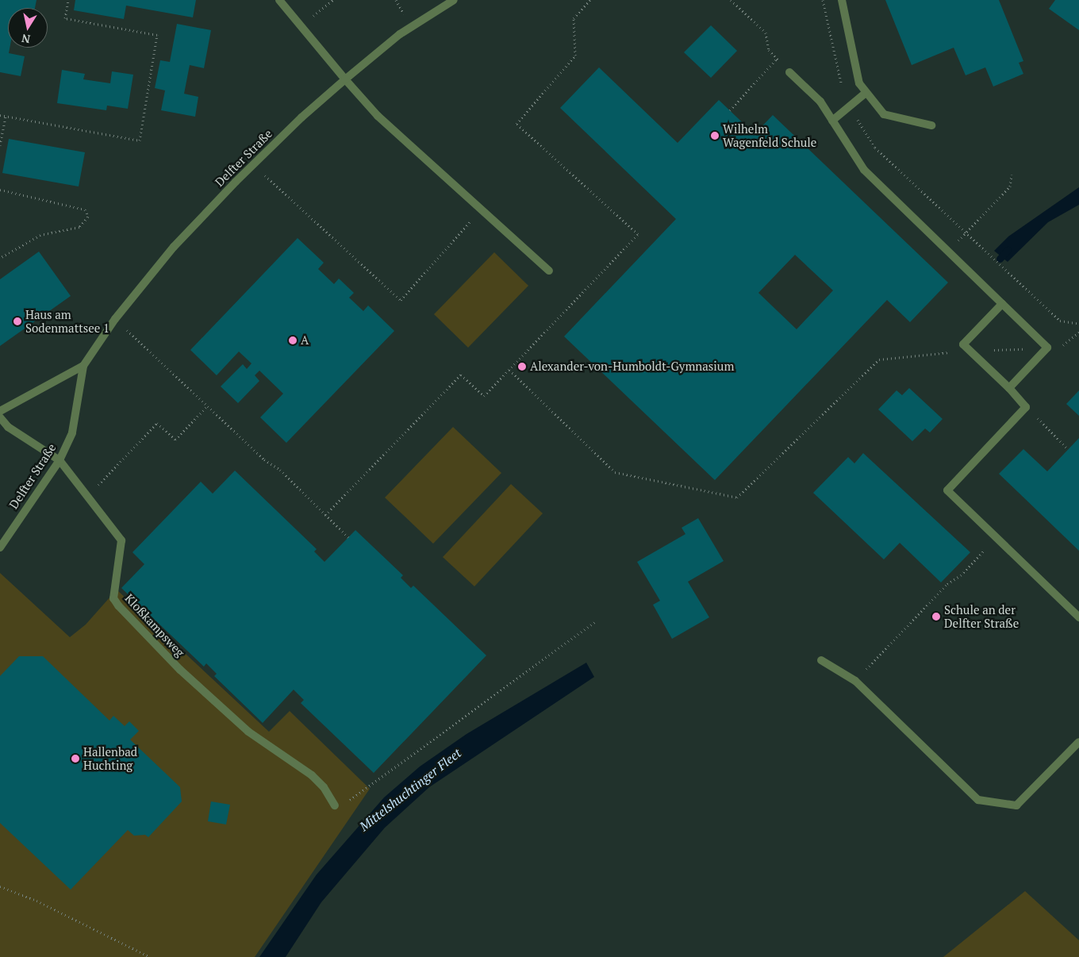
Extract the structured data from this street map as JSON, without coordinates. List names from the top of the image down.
{
  "streets": {
    "street": ["Delfter Straße", "Kloßkampsweg"]
  },
  "crossings": [
    ["Delfter Straße", "Kloßkampsweg"]
  ],
  "water": ["Mittelshuchtinger Fleet"],
  "places": [
    "Wilhelm Wagenfeld Schule",
    "Haus am Sodenmattsee 1",
    "A",
    "Alexander-von-Humboldt-Gymnasium",
    "Schule an der Delfter Straße",
    "Hallenbad Huchting"
  ],
  "north": "bottom"
}
